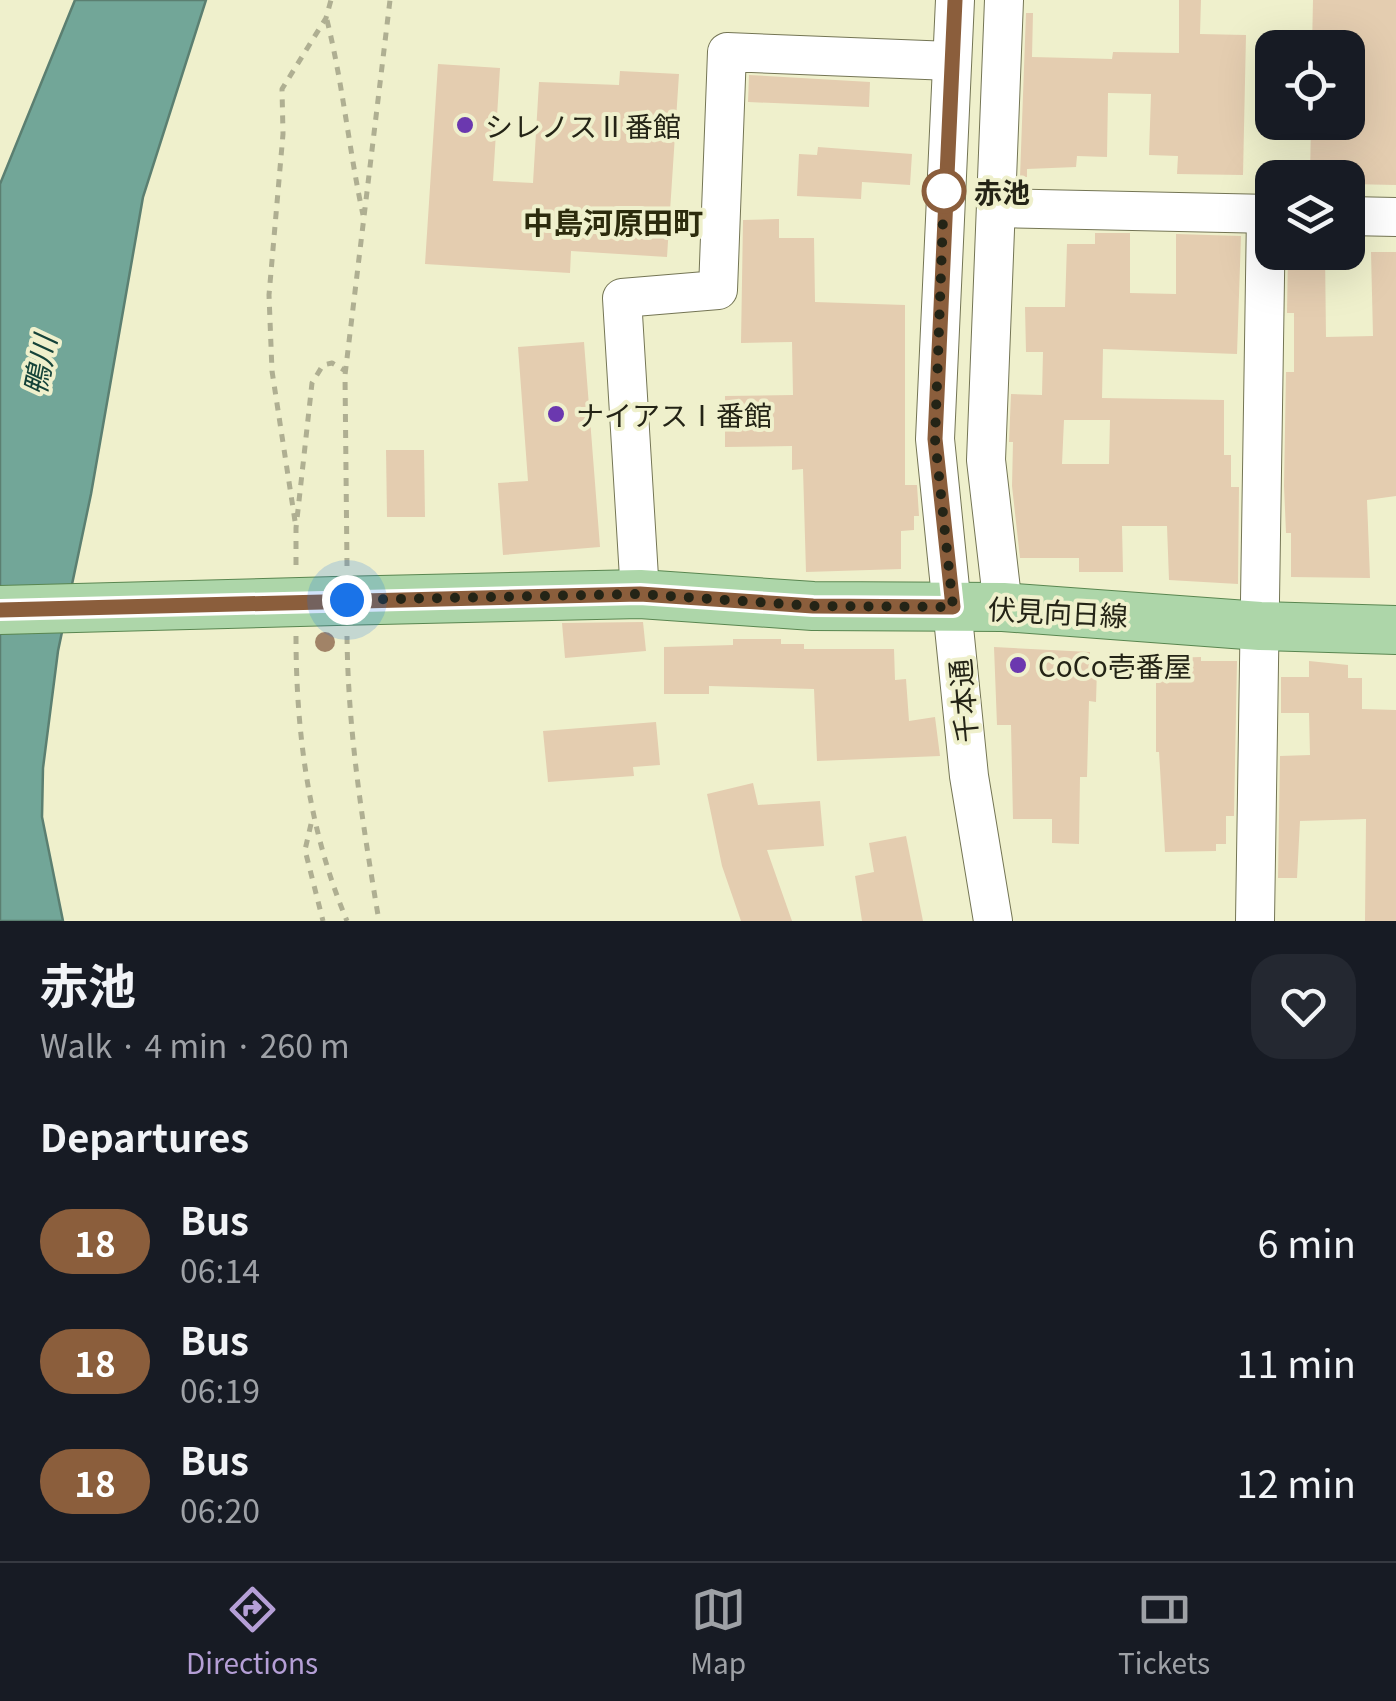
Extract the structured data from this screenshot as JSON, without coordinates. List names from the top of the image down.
{
  "streets": {
    "main road": ["伏見向日線"],
    "street": ["千本通"]
  },
  "crossings": [
    ["伏見向日線", "千本通"]
  ],
  "districts": ["中島河原田町"],
  "water": ["鴨川"],
  "places": [
    "シレノスⅡ番館",
    "赤池",
    "ナイアスⅠ番館",
    "CoCo壱番屋"
  ],
  "lines": ["bus line 18"],
  "page": {
    "heading": [
      ["赤池", "Walk · 4 min · 260 m"],
      "Departures"
    ],
    "list": [
      {
        "mark": "18",
        "name": "Bus",
        "note": "06:14",
        "value": "6 min"
      },
      {
        "mark": "18",
        "name": "Bus",
        "note": "06:19",
        "value": "11 min"
      },
      {
        "mark": "18",
        "name": "Bus",
        "note": "06:20",
        "value": "12 min"
      }
    ],
    "tabs": ["Directions", "Map", "Tickets"]
  }
}
